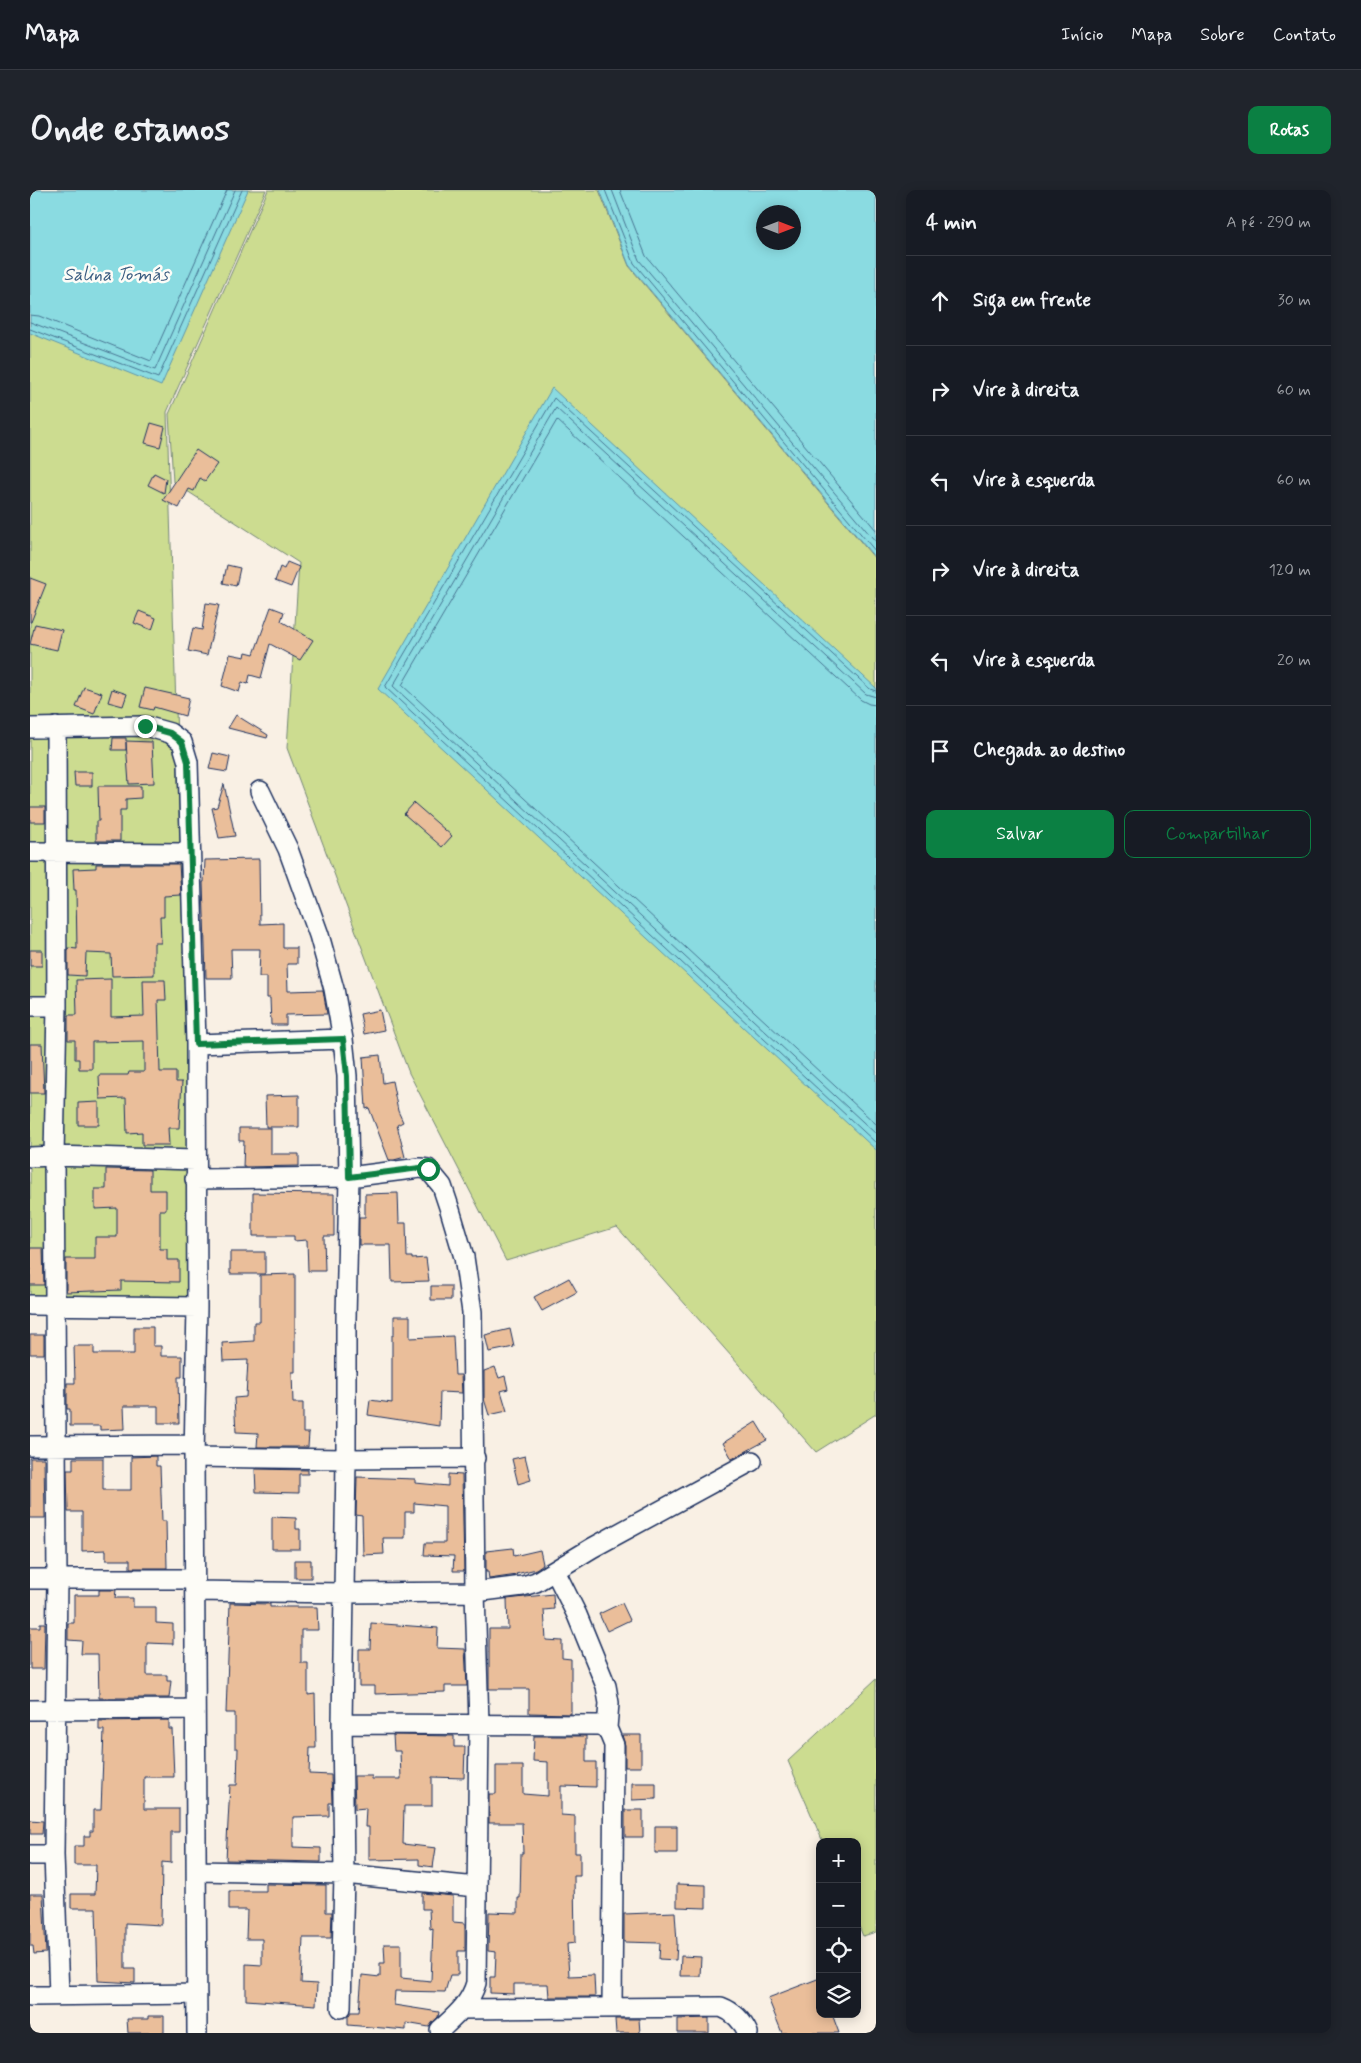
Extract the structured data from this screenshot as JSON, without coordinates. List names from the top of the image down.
{
  "water": ["Salina Tomás"],
  "north": "right",
  "page": {
    "header": "Mapa",
    "nav": [
      "Início",
      "Mapa",
      "Sobre",
      "Contato"
    ],
    "buttons": [
      "Rotas",
      ["Salvar", "Compartilhar"]
    ],
    "title": "Onde estamos",
    "heading": ["4 min", "A pé · 290 m"],
    "list": [
      ["Siga em frente", "30 m"],
      ["Vire à direita", "60 m"],
      ["Vire à esquerda", "60 m"],
      ["Vire à direita", "120 m"],
      ["Vire à esquerda", "20 m"],
      "Chegada ao destino"
    ],
    "map_buttons": ["+", "−"]
  }
}
